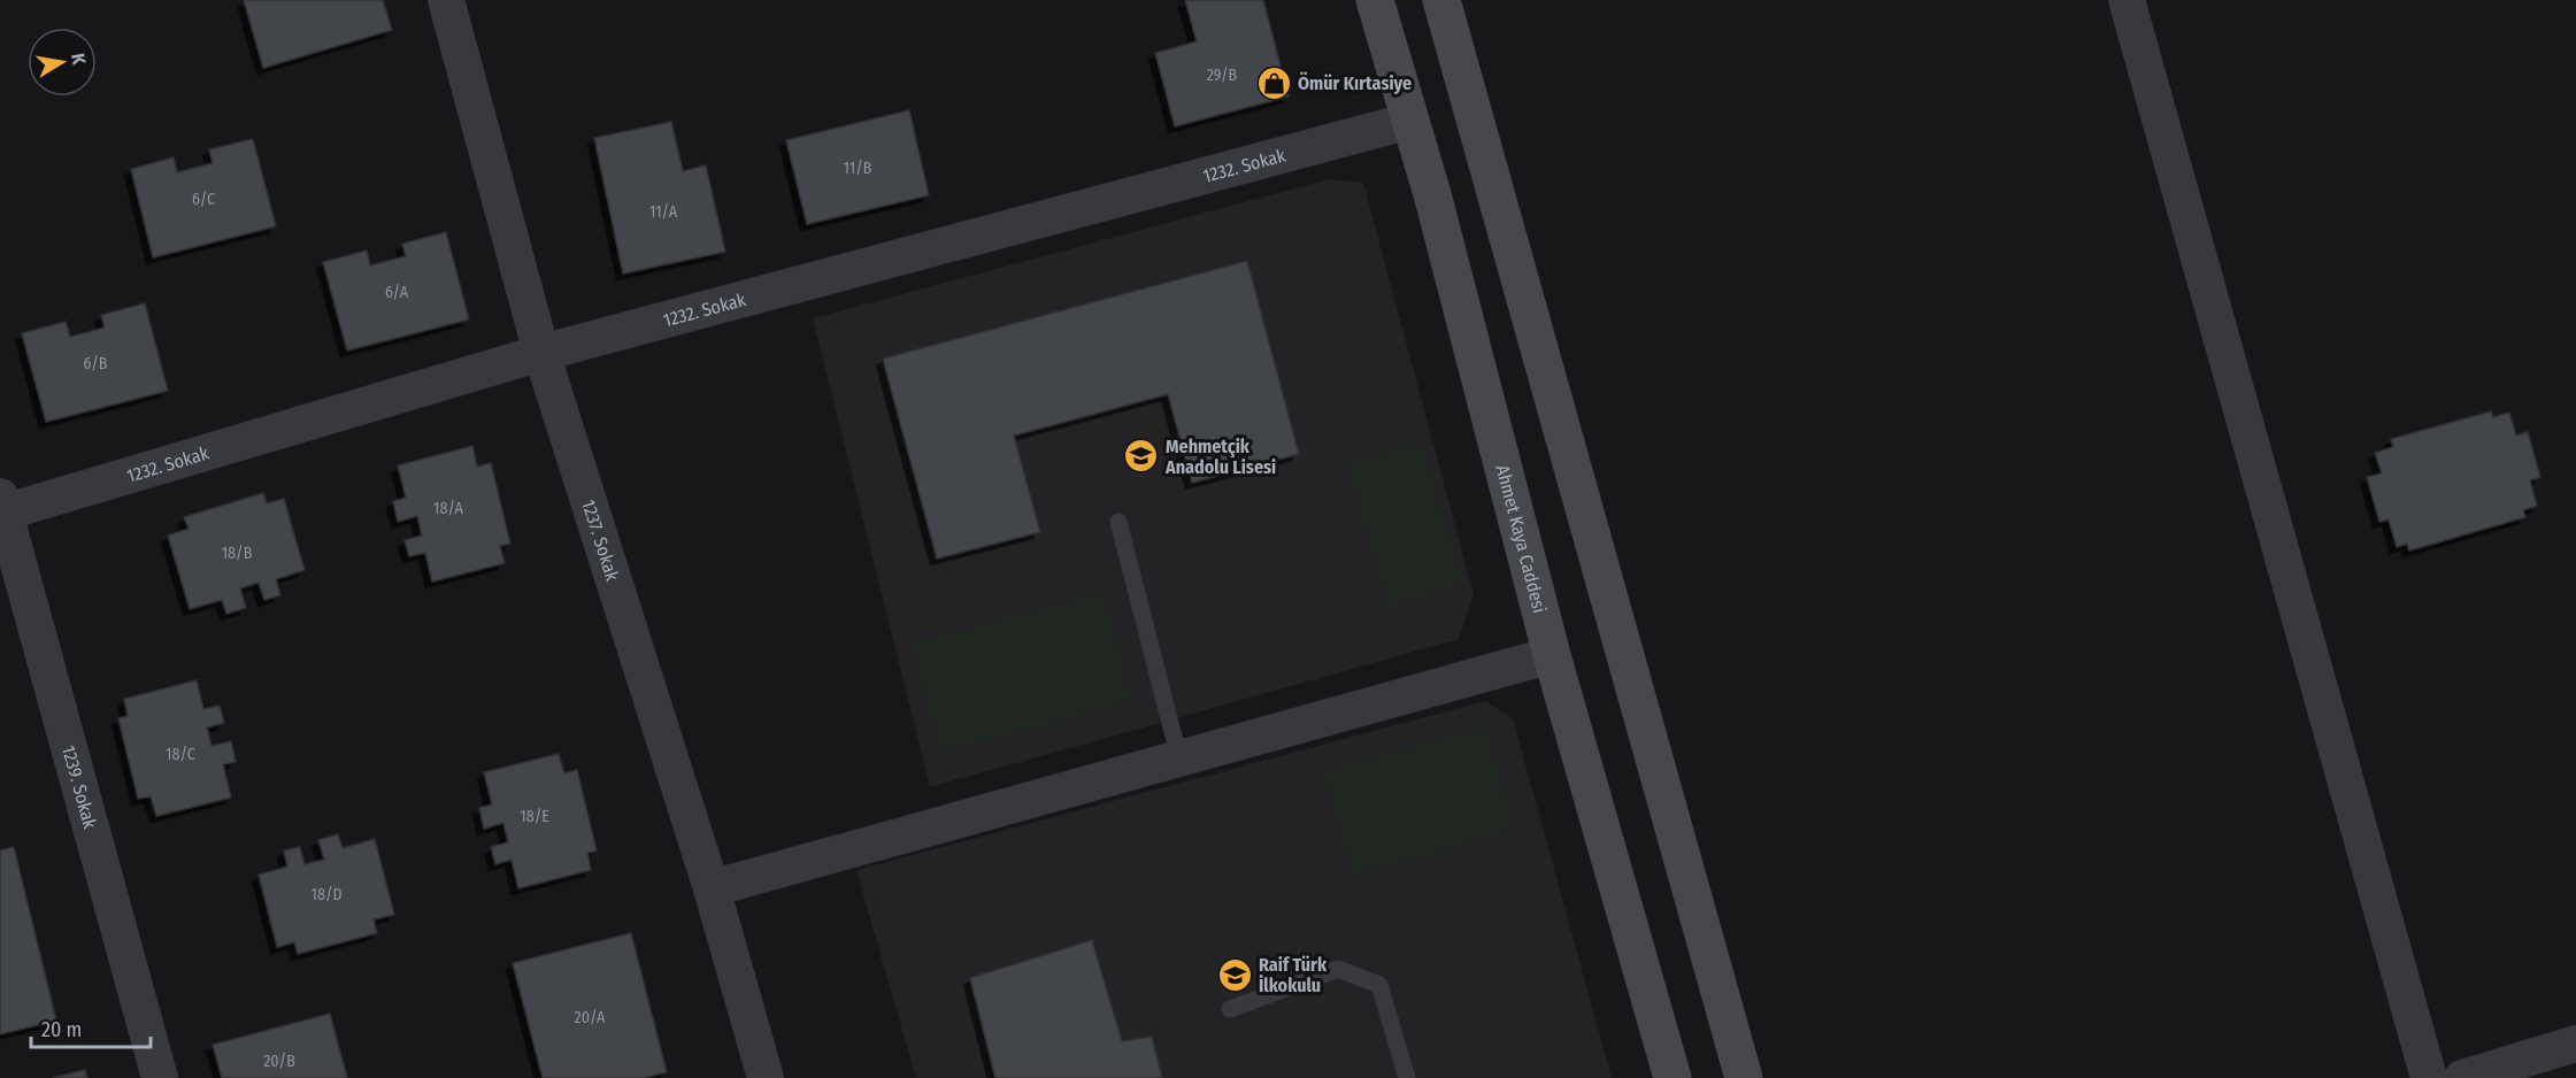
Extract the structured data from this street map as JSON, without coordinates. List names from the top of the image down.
{
  "streets": {
    "main road": ["Ahmet Kaya Caddesi"],
    "street": ["1232. Sokak", "1237. Sokak", "1239. Sokak"]
  },
  "crossings": [
    ["1232. Sokak", "Ahmet Kaya Caddesi"],
    ["1232. Sokak", "1237. Sokak"],
    ["1232. Sokak", "1239. Sokak"]
  ],
  "places": {
    "shop": ["Ömür Kırtasiye"],
    "school or university": ["Mehmetçik Anadolu Lisesi", "Raif Türk İlkokulu"]
  },
  "house_numbers": [
    "29/B",
    "11/B",
    "6/C",
    "11/A",
    "6/A",
    "6/B",
    "18/A",
    "18/B",
    "18/C",
    "18/E",
    "18/D",
    "20/A",
    "20/B"
  ],
  "scale_bar": "20 m",
  "north": "right"
}
